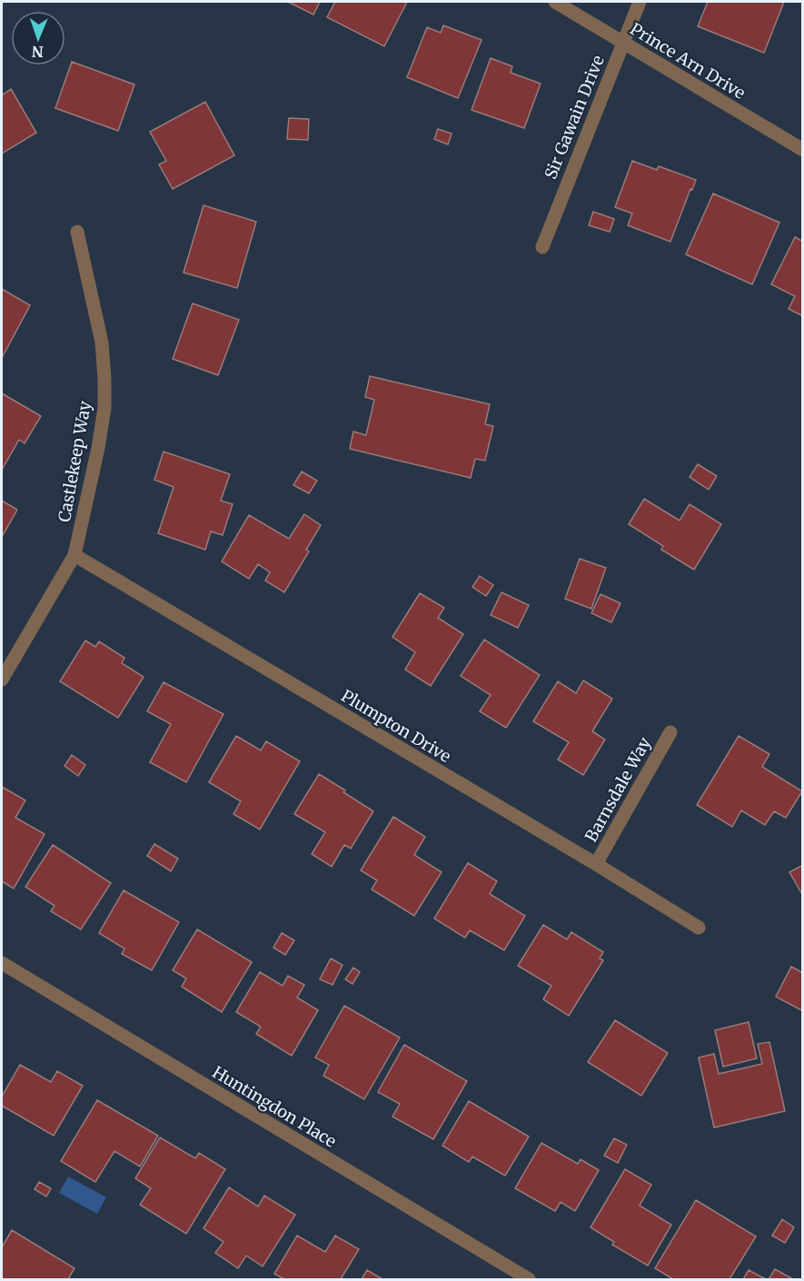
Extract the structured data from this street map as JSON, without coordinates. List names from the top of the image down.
{
  "streets": {
    "street": [
      "Prince Arn Drive",
      "Sir Gawain Drive",
      "Castlekeep Way",
      "Plumpton Drive",
      "Barnsdale Way",
      "Huntingdon Place"
    ]
  },
  "crossings": [
    ["Prince Arn Drive", "Sir Gawain Drive"],
    ["Castlekeep Way", "Plumpton Drive"],
    ["Plumpton Drive", "Barnsdale Way"]
  ],
  "north": "bottom"
}
